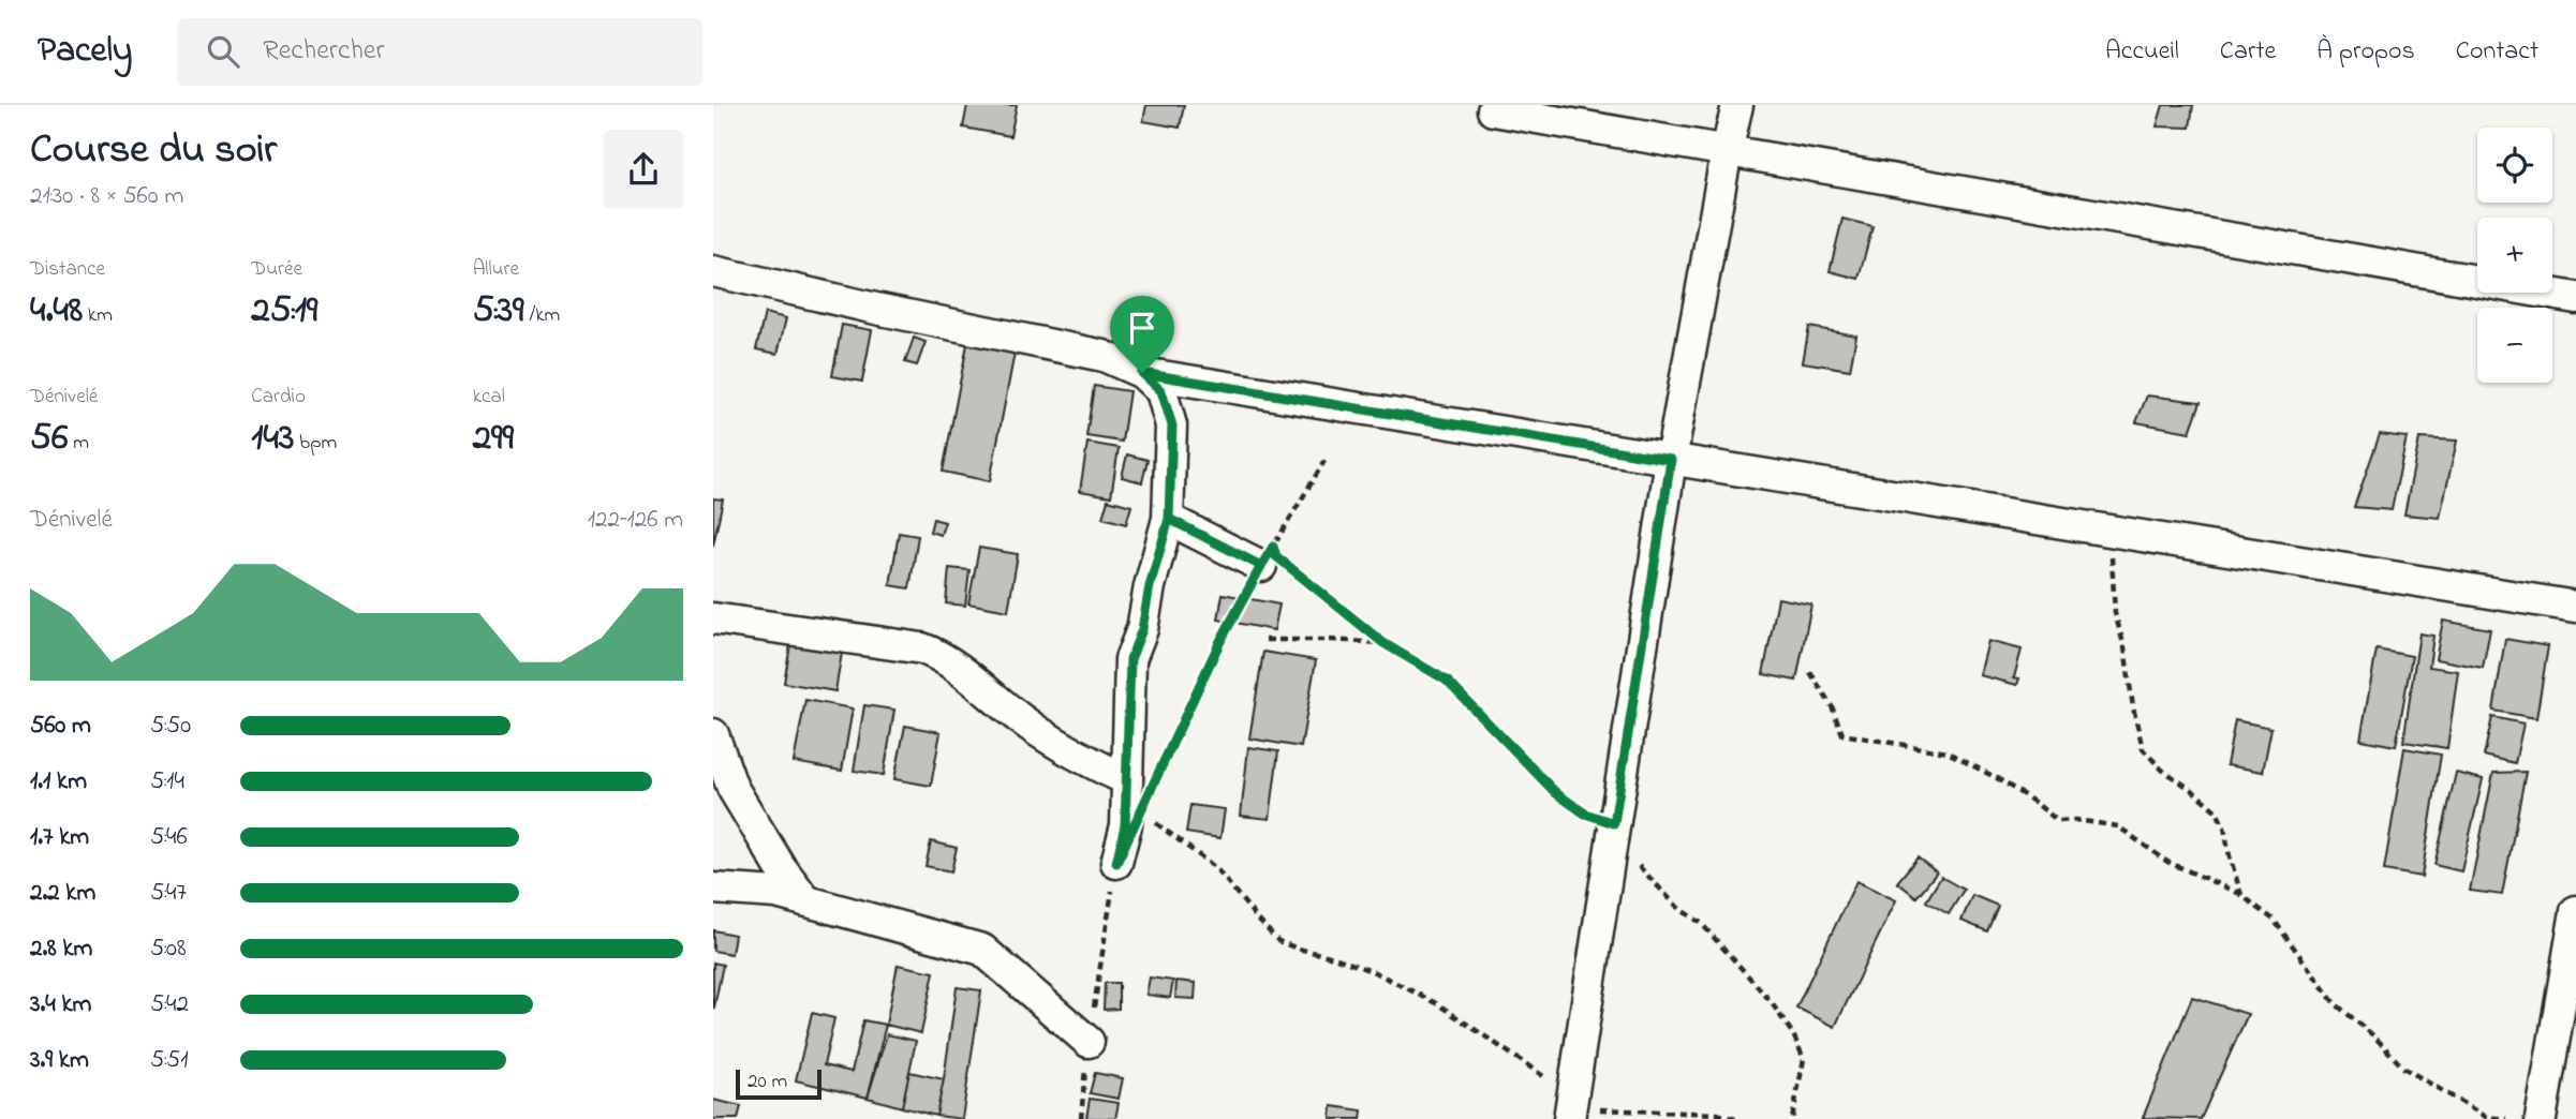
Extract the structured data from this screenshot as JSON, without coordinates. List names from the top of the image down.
{
  "scale_bar": "20 m",
  "page": {
    "header": "Pacely",
    "search": "Rechercher",
    "nav": [
      "Accueil",
      "Carte",
      "À propos",
      "Contact"
    ],
    "heading": ["Course du soir", "21:30 · 8 × 560 m"],
    "map_buttons": ["+", "−"],
    "stats": [
      ["Distance", "4.48 km"],
      ["Durée", "25:19"],
      ["Allure", "5:39 /km"],
      ["Dénivelé", "56 m"],
      ["Cardio", "143 bpm"],
      ["kcal", "299"]
    ],
    "chart": ["Dénivelé", "122–126 m"],
    "list": [
      {
        "name": "560 m",
        "note": "5:50"
      },
      {
        "name": "1.1 km",
        "note": "5:14"
      },
      {
        "name": "1.7 km",
        "note": "5:46"
      },
      {
        "name": "2.2 km",
        "note": "5:47"
      },
      {
        "name": "2.8 km",
        "note": "5:08"
      },
      {
        "name": "3.4 km",
        "note": "5:42"
      },
      {
        "name": "3.9 km",
        "note": "5:51"
      }
    ],
    "scale": "20 m"
  }
}
